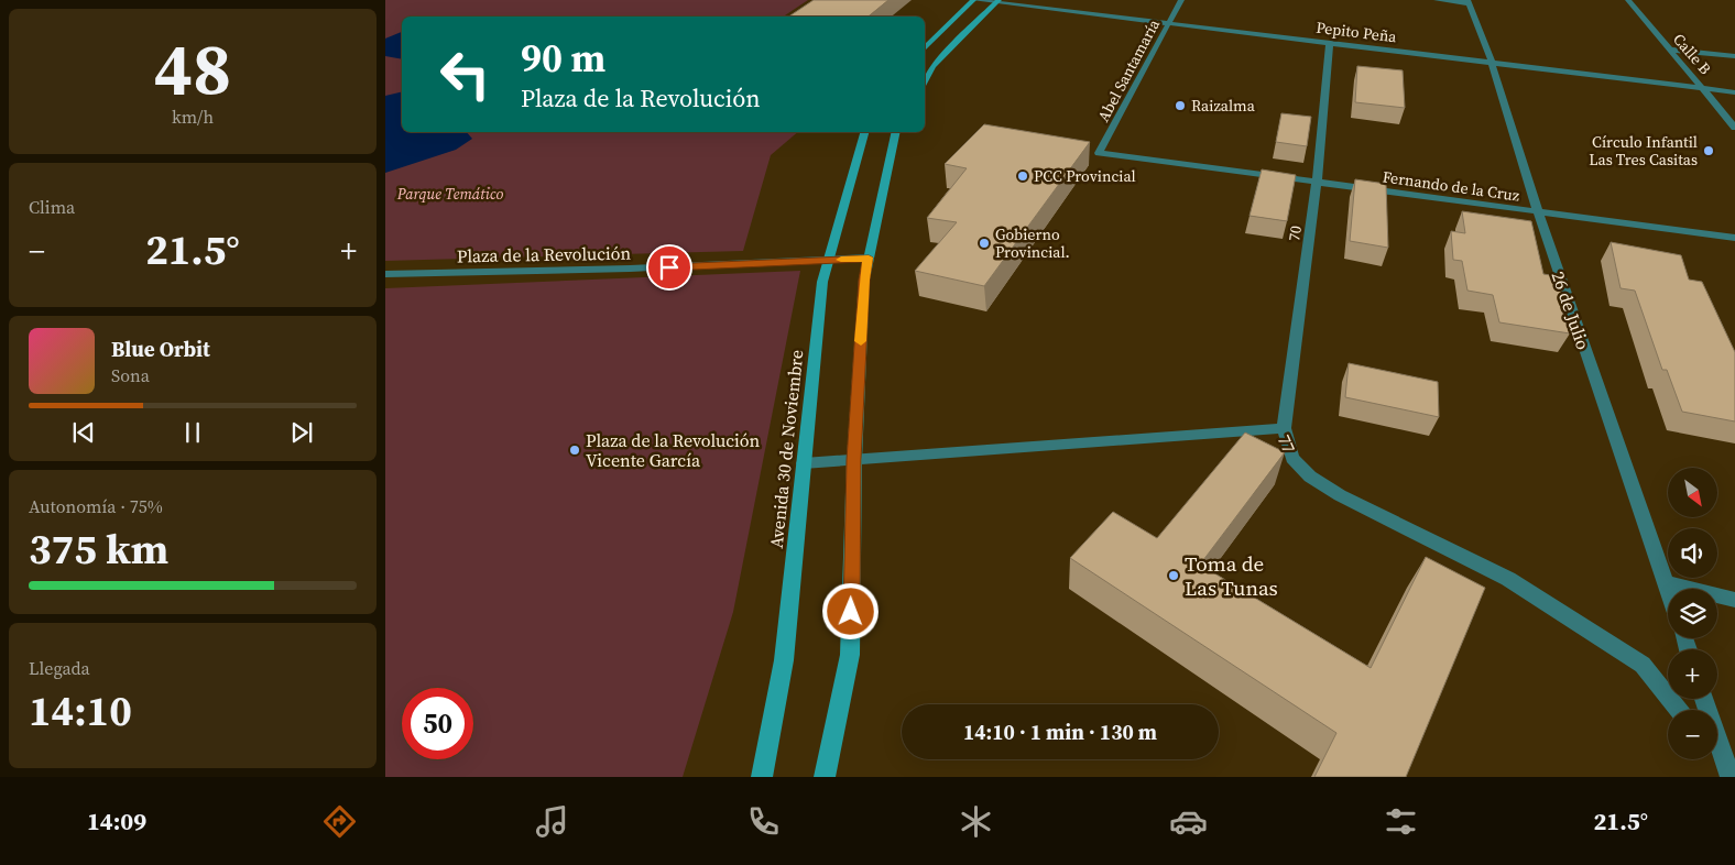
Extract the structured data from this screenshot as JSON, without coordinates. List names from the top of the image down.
{
  "streets": {
    "main road": ["Avenida 30 de Noviembre"],
    "street": [
      "Pepito Peña",
      "Calle B",
      "Abel Santamaría",
      "Fernando de la Cruz",
      "70",
      "Plaza de la Revolución",
      "26 de Julio",
      "77"
    ]
  },
  "crossings": [
    ["Pepito Peña", "Calle B"],
    ["Pepito Peña", "Abel Santamaría"],
    ["Pepito Peña", "70"],
    ["Pepito Peña", "26 de Julio"],
    ["Abel Santamaría", "Fernando de la Cruz"],
    ["Fernando de la Cruz", "70"],
    ["Fernando de la Cruz", "26 de Julio"],
    ["70", "77"],
    ["Plaza de la Revolución", "Avenida 30 de Noviembre"],
    ["77", "Avenida 30 de Noviembre"]
  ],
  "parks": ["Parque Temático"],
  "places": [
    "Raizalma",
    "Círculo Infantil Las Tres Casitas",
    "PCC Provincial",
    "Gobierno Provincial.",
    "Plaza de la Revolución Vicente García",
    "Toma de Las Tunas"
  ],
  "north": "bottom right",
  "page": {
    "tile": [
      ["48", "km/h"],
      "Clima",
      ["Autonomía · 75%", "375 km"],
      ["Llegada", "14:10"]
    ],
    "turn": ["90 m", "Plaza de la Revolución"],
    "heat": ["−", "21.5°", "+"],
    "song": ["Blue Orbit", "Sona"],
    "map_buttons": ["+", "−"],
    "limit": "50",
    "trip": "14:10 · 1 min · 130 m",
    "tabs": ["14:09", "21.5°"]
  }
}
